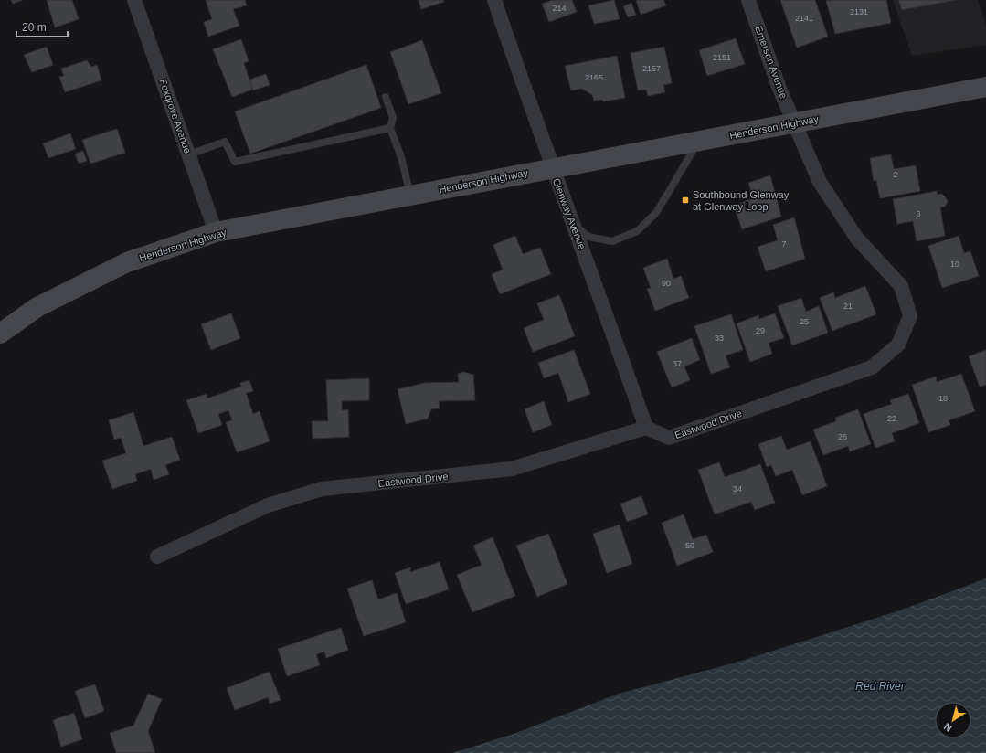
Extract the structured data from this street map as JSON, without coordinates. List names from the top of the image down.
{
  "streets": {
    "main road": ["Henderson Highway"],
    "street": [
      "Emerson Avenue",
      "Foxgrove Avenue",
      "Glenway Avenue",
      "Eastwood Drive"
    ]
  },
  "crossings": [
    ["Emerson Avenue", "Henderson Highway"],
    ["Emerson Avenue", "Eastwood Drive"],
    ["Foxgrove Avenue", "Henderson Highway"],
    ["Henderson Highway", "Glenway Avenue"],
    ["Henderson Highway", "Eastwood Drive"],
    ["Glenway Avenue", "Eastwood Drive"]
  ],
  "water": ["Red River"],
  "places": {
    "transit": ["Southbound Glenway at Glenway Loop"]
  },
  "house_numbers": [
    "214",
    "2131",
    "2141",
    "2151",
    "2157",
    "2165",
    "2",
    "6",
    "7",
    "10",
    "90",
    "21",
    "25",
    "29",
    "33",
    "37",
    "18",
    "22",
    "26",
    "34",
    "50"
  ],
  "scale_bar": "20 m",
  "north": "bottom left"
}
